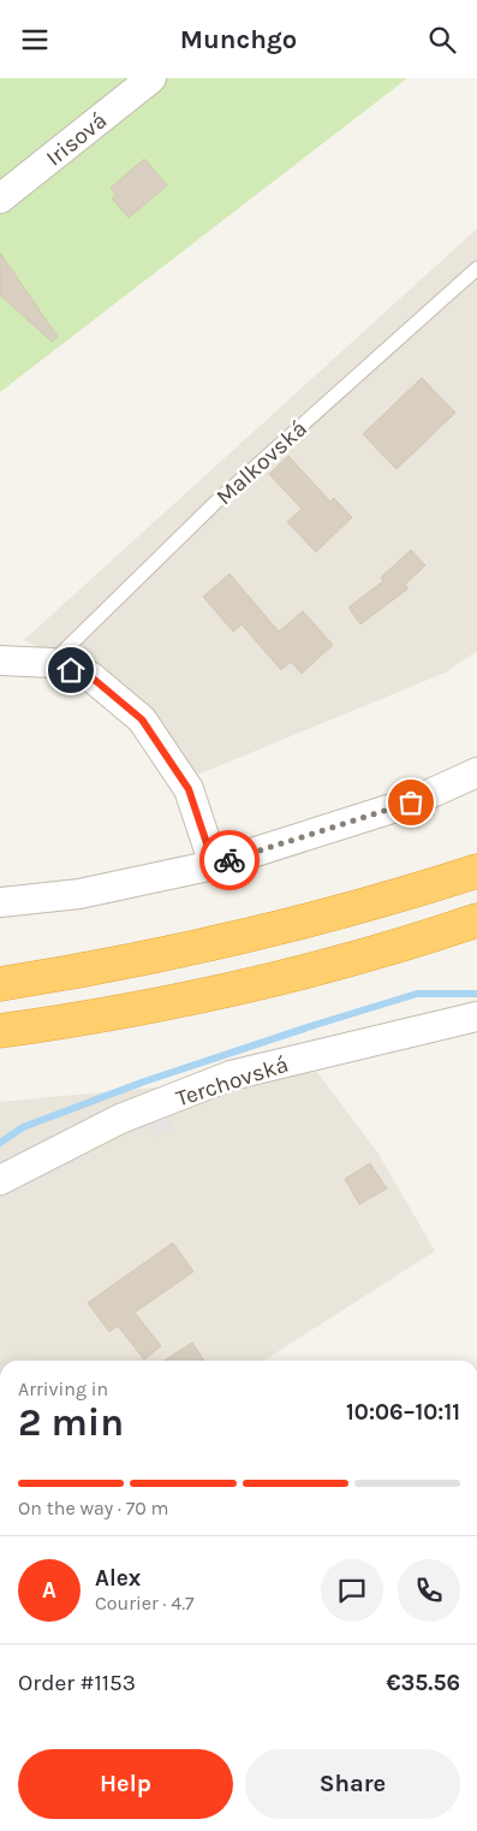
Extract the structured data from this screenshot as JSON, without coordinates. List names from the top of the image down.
{
  "streets": {
    "street": ["Irisová", "Terchovská"],
    "lane": ["Malkovská"]
  },
  "page": {
    "header": "Munchgo",
    "heading": ["2 min", "Arriving in", "10:06–10:11"],
    "panel": [
      "Alex",
      "Courier · 4.7",
      "Order #1153",
      "€35.56"
    ],
    "bar": "On the way · 70 m",
    "round": "A",
    "buttons": ["Help", "Share"]
  }
}
